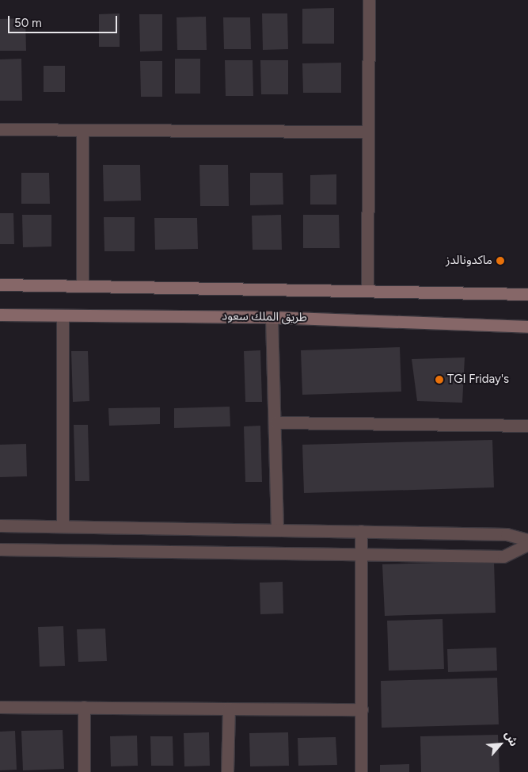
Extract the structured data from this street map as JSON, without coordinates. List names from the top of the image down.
{
  "streets": {
    "main road": ["طريق الملك سعود"]
  },
  "places": ["ماكدونالدز", "TGI Friday's"],
  "scale_bar": "50 m",
  "north": "top right"
}
